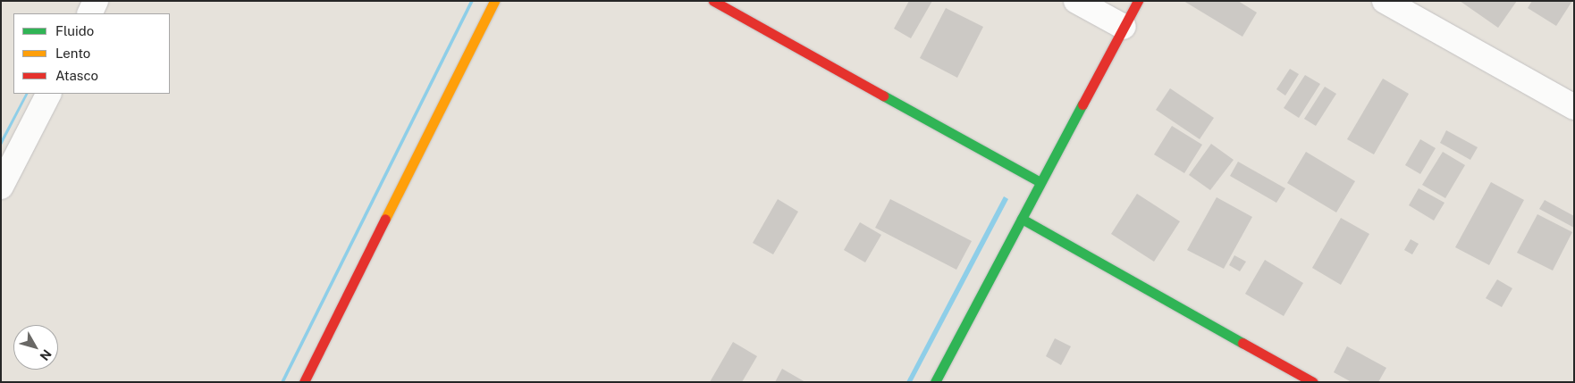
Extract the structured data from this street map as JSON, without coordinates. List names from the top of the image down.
{
  "legend": ["Fluido", "Lento", "Atasco"],
  "north": "bottom right"
}
